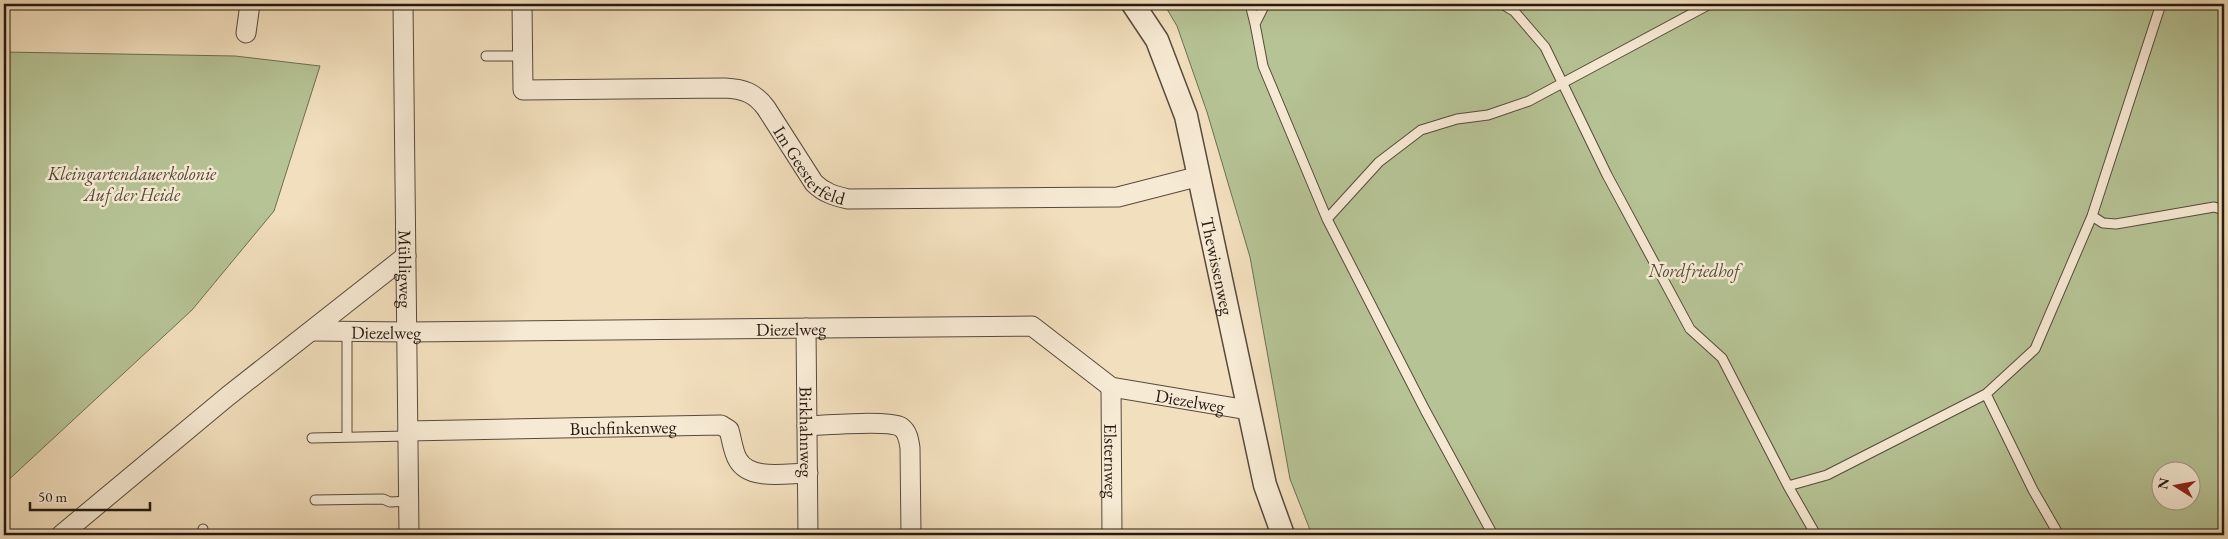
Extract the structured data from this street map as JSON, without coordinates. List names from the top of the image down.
{
  "streets": {
    "street": [
      "Im Geesterfeld",
      "Thewissenweg",
      "Mühligweg",
      "Diezelweg",
      "Buchfinkenweg",
      "Birkhahnweg",
      "Elsternweg"
    ]
  },
  "crossings": [
    ["Im Geesterfeld", "Thewissenweg"],
    ["Thewissenweg", "Diezelweg"],
    ["Mühligweg", "Diezelweg"],
    ["Mühligweg", "Buchfinkenweg"],
    ["Diezelweg", "Birkhahnweg"],
    ["Diezelweg", "Elsternweg"],
    ["Buchfinkenweg", "Birkhahnweg"]
  ],
  "parks": ["Kleingartendauerkolonie Auf der Heide", "Nordfriedhof"],
  "scale_bar": "50 m",
  "north": "left"
}
